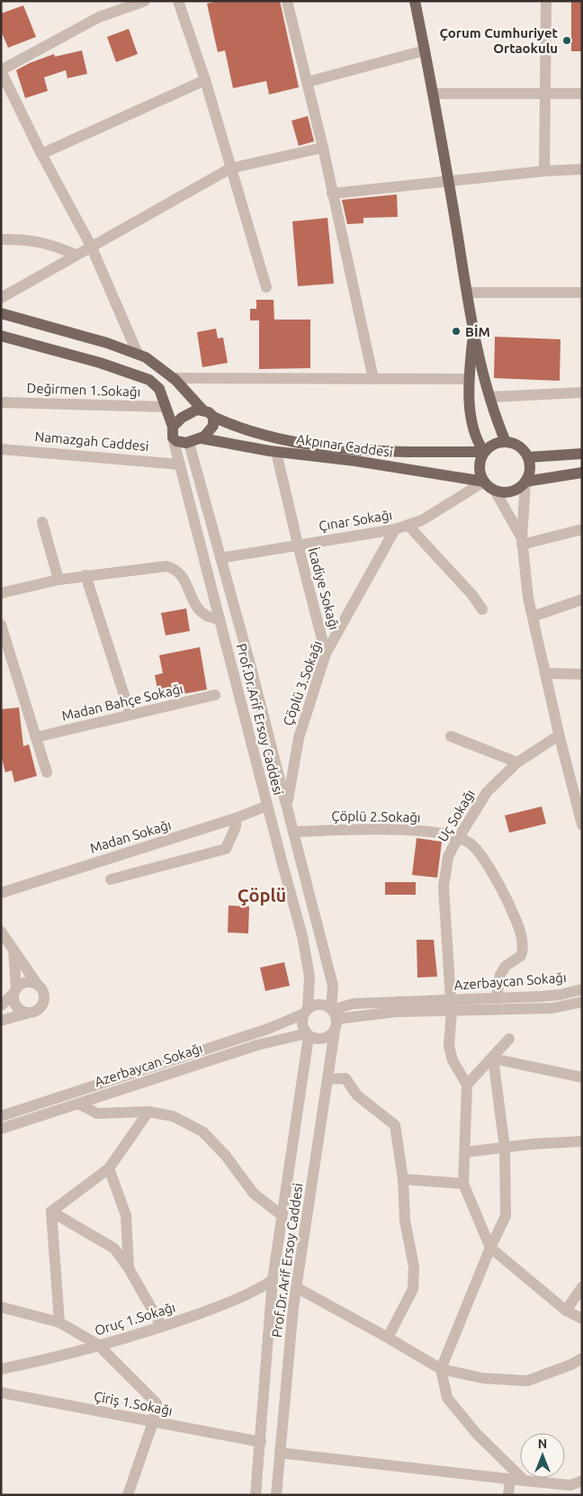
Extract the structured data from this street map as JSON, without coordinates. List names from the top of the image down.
{
  "streets": {
    "main road": ["Akpınar Caddesi"],
    "street": [
      "Değirmen 1.Sokağı",
      "Namazgah Caddesi",
      "Çınar Sokağı",
      "İcadiye Sokağı",
      "Çöplü 3.Sokağı",
      "Madan Bahçe Sokağı",
      "Prof.Dr.Arif Ersoy Caddesi",
      "Uç Sokağı",
      "Çöplü 2.Sokağı",
      "Madan Sokağı",
      "Azerbaycan Sokağı",
      "Oruç 1.Sokağı",
      "Çiriş 1.Sokağı"
    ]
  },
  "crossings": [
    ["Namazgah Caddesi", "Prof.Dr.Arif Ersoy Caddesi"],
    ["Akpınar Caddesi", "Çınar Sokağı"],
    ["Akpınar Caddesi", "İcadiye Sokağı"],
    ["Akpınar Caddesi", "Prof.Dr.Arif Ersoy Caddesi"],
    ["Çınar Sokağı", "İcadiye Sokağı"],
    ["Çınar Sokağı", "Çöplü 3.Sokağı"],
    ["Çınar Sokağı", "Prof.Dr.Arif Ersoy Caddesi"],
    ["İcadiye Sokağı", "Çöplü 3.Sokağı"],
    ["Çöplü 3.Sokağı", "Prof.Dr.Arif Ersoy Caddesi"],
    ["Prof.Dr.Arif Ersoy Caddesi", "Çöplü 2.Sokağı"],
    ["Prof.Dr.Arif Ersoy Caddesi", "Madan Sokağı"],
    ["Prof.Dr.Arif Ersoy Caddesi", "Azerbaycan Sokağı"],
    ["Prof.Dr.Arif Ersoy Caddesi", "Oruç 1.Sokağı"],
    ["Prof.Dr.Arif Ersoy Caddesi", "Çiriş 1.Sokağı"],
    ["Uç Sokağı", "Çöplü 2.Sokağı"],
    ["Uç Sokağı", "Azerbaycan Sokağı"],
    ["Çöplü 2.Sokağı", "Azerbaycan Sokağı"]
  ],
  "districts": ["Çöplü"],
  "places": ["Çorum Cumhuriyet Ortaokulu", "BİM"],
  "north": "top"
}
